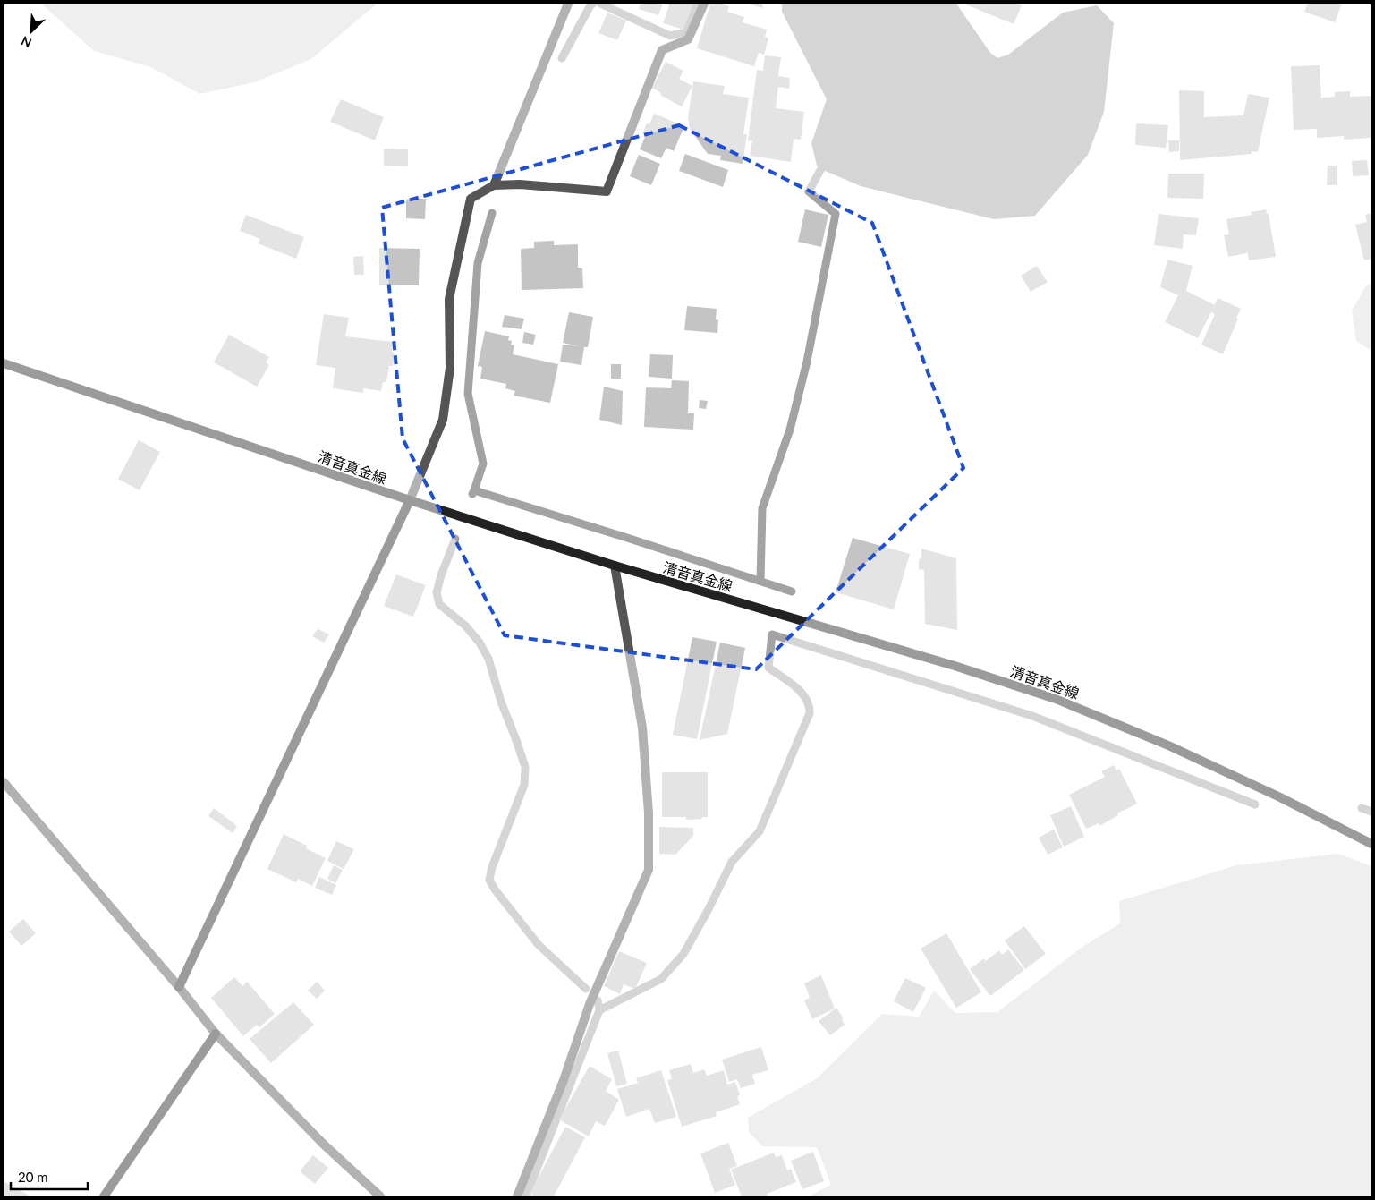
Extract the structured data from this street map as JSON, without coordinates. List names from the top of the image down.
{
  "streets": {
    "main road": ["清音真金線"]
  },
  "scale_bar": "20 m",
  "north": "bottom left"
}
